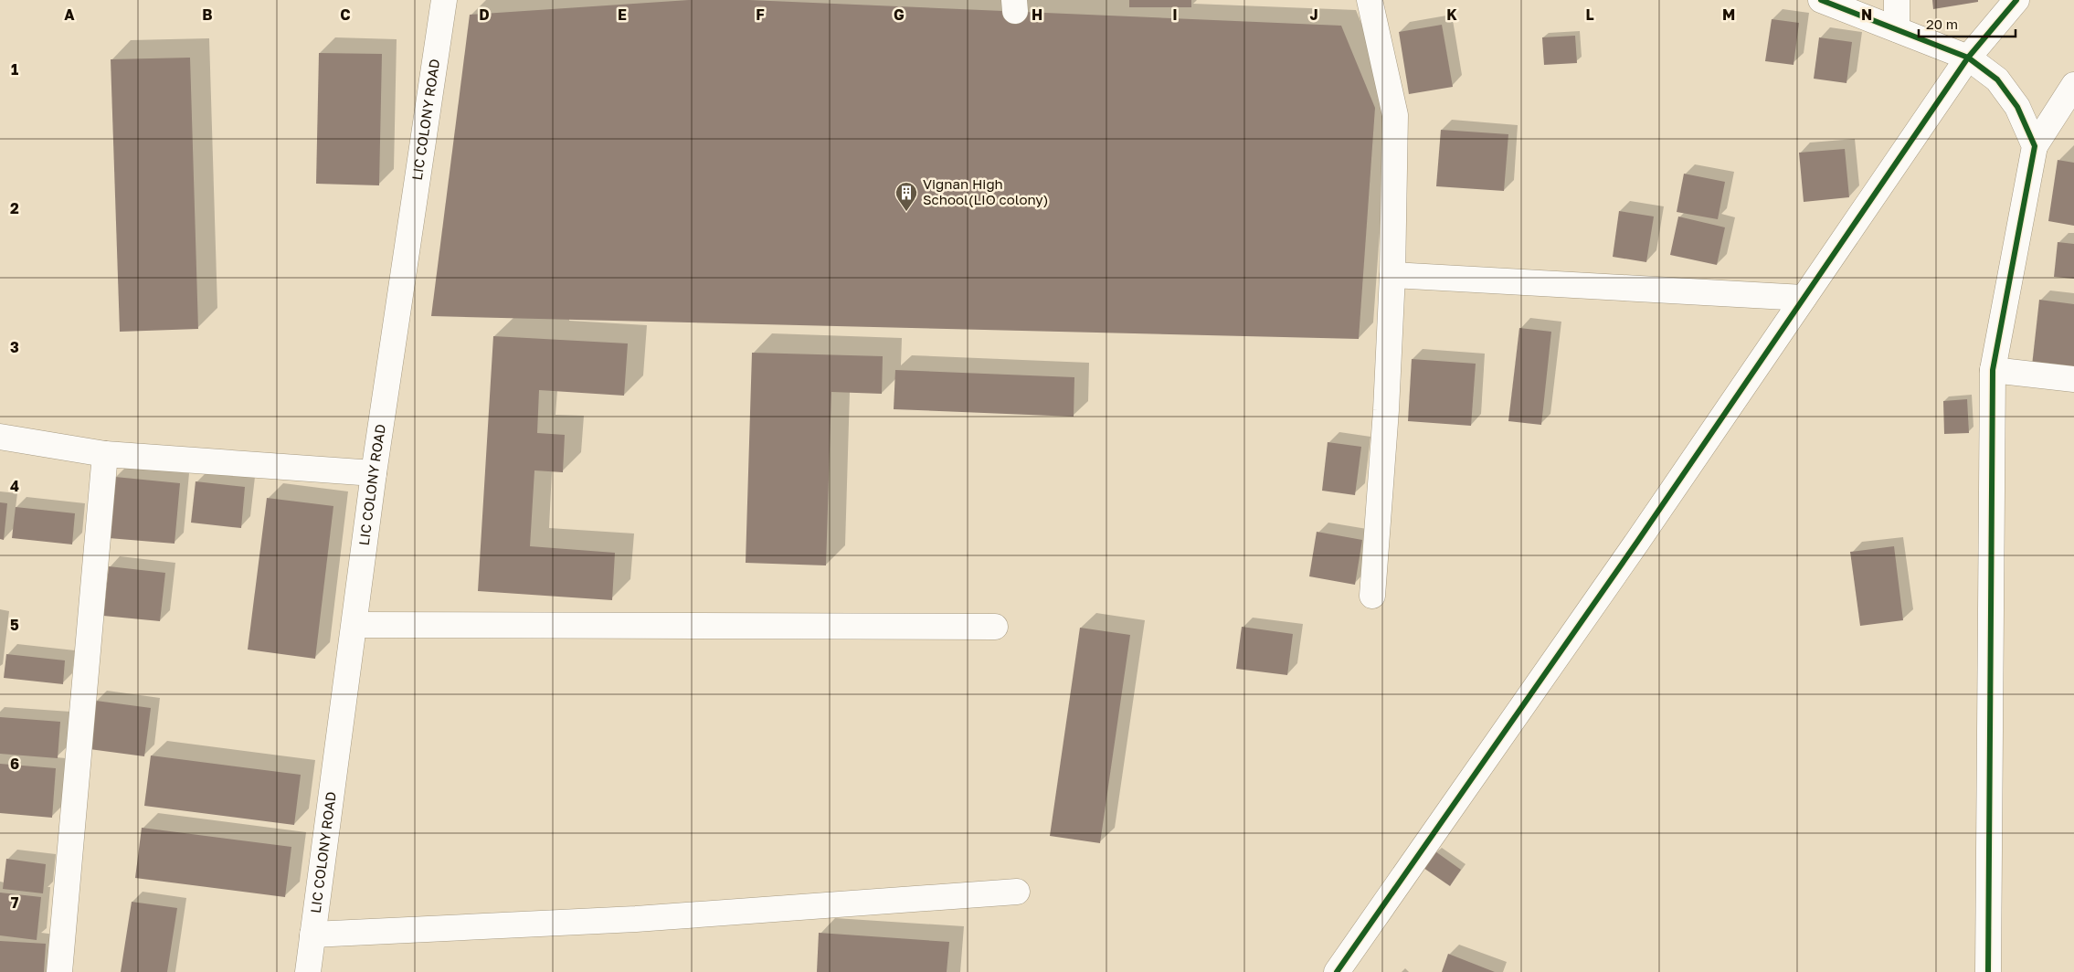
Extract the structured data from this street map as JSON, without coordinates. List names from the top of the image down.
{
  "streets": {
    "street": ["LIC COLONY ROAD"]
  },
  "places": {
    "building": ["Vignan High School(LIO colony)"]
  },
  "scale_bar": "20 m",
  "grid": {
    "columns": [
      "A",
      "B",
      "C",
      "D",
      "E",
      "F",
      "G",
      "H",
      "I",
      "J",
      "K",
      "L",
      "M",
      "N"
    ],
    "rows": [
      "1",
      "2",
      "3",
      "4",
      "5",
      "6",
      "7"
    ]
  }
}
